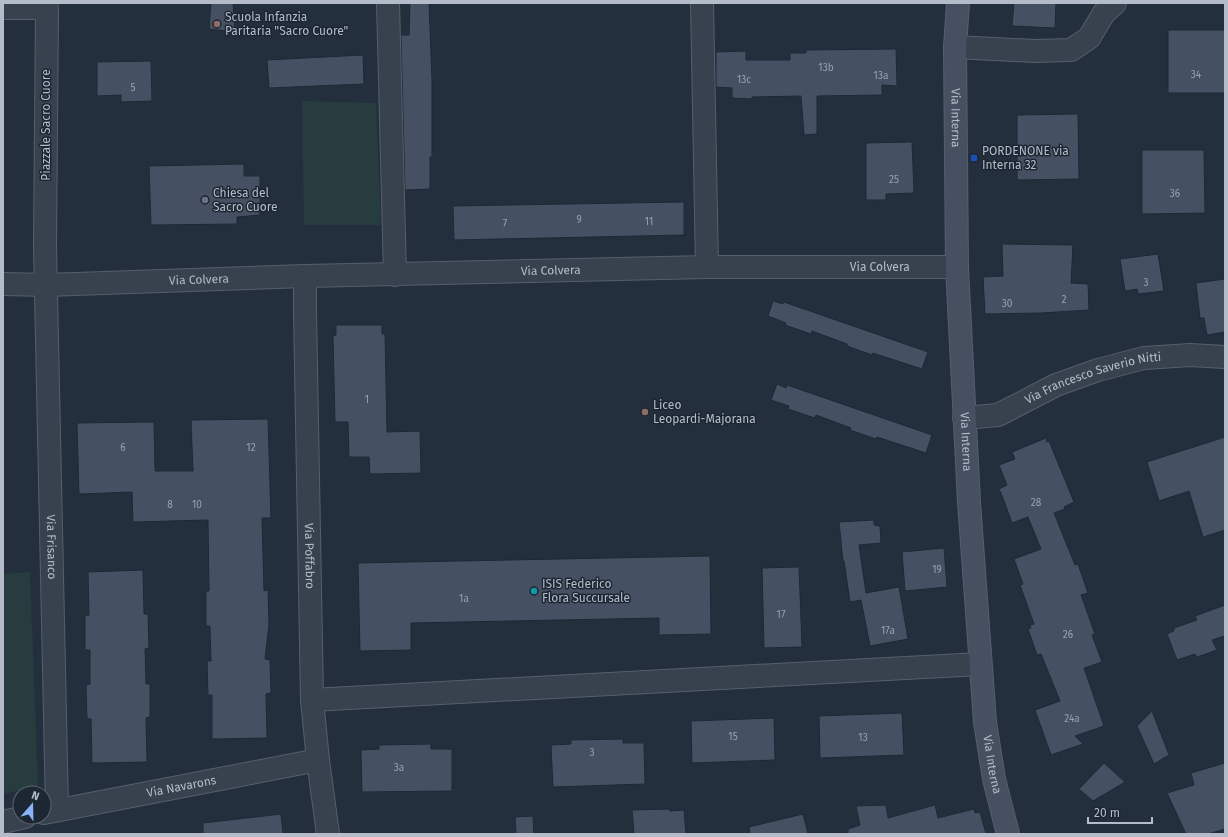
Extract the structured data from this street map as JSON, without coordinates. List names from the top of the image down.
{
  "streets": {
    "street": [
      "Via Interna",
      "Piazzale Sacro Cuore",
      "Via Colvera",
      "Via Francesco Saverio Nitti",
      "Via Frisanco",
      "Via Poffabro",
      "Via Navarons"
    ]
  },
  "crossings": [
    ["Via Interna", "Via Colvera"],
    ["Via Interna", "Via Francesco Saverio Nitti"],
    ["Piazzale Sacro Cuore", "Via Colvera"],
    ["Piazzale Sacro Cuore", "Via Frisanco"],
    ["Via Colvera", "Via Frisanco"],
    ["Via Colvera", "Via Poffabro"],
    ["Via Poffabro", "Via Navarons"]
  ],
  "places": {
    "other": [
      "Scuola Infanzia Paritaria \"Sacro Cuore\"",
      "Chiesa del Sacro Cuore",
      "Liceo Leopardi-Majorana",
      "ISIS Federico Flora Succursale"
    ],
    "transit": ["PORDENONE via Interna 32"]
  },
  "house_numbers": [
    "13b",
    "34",
    "13a",
    "13c",
    "5",
    "25",
    "36",
    "9",
    "11",
    "7",
    "3",
    "2",
    "30",
    "1",
    "6",
    "12",
    "28",
    "8",
    "10",
    "19",
    "1a",
    "17",
    "17a",
    "26",
    "24a",
    "15",
    "13",
    "3",
    "3a"
  ],
  "scale_bar": "20 m",
  "north": "top"
}
